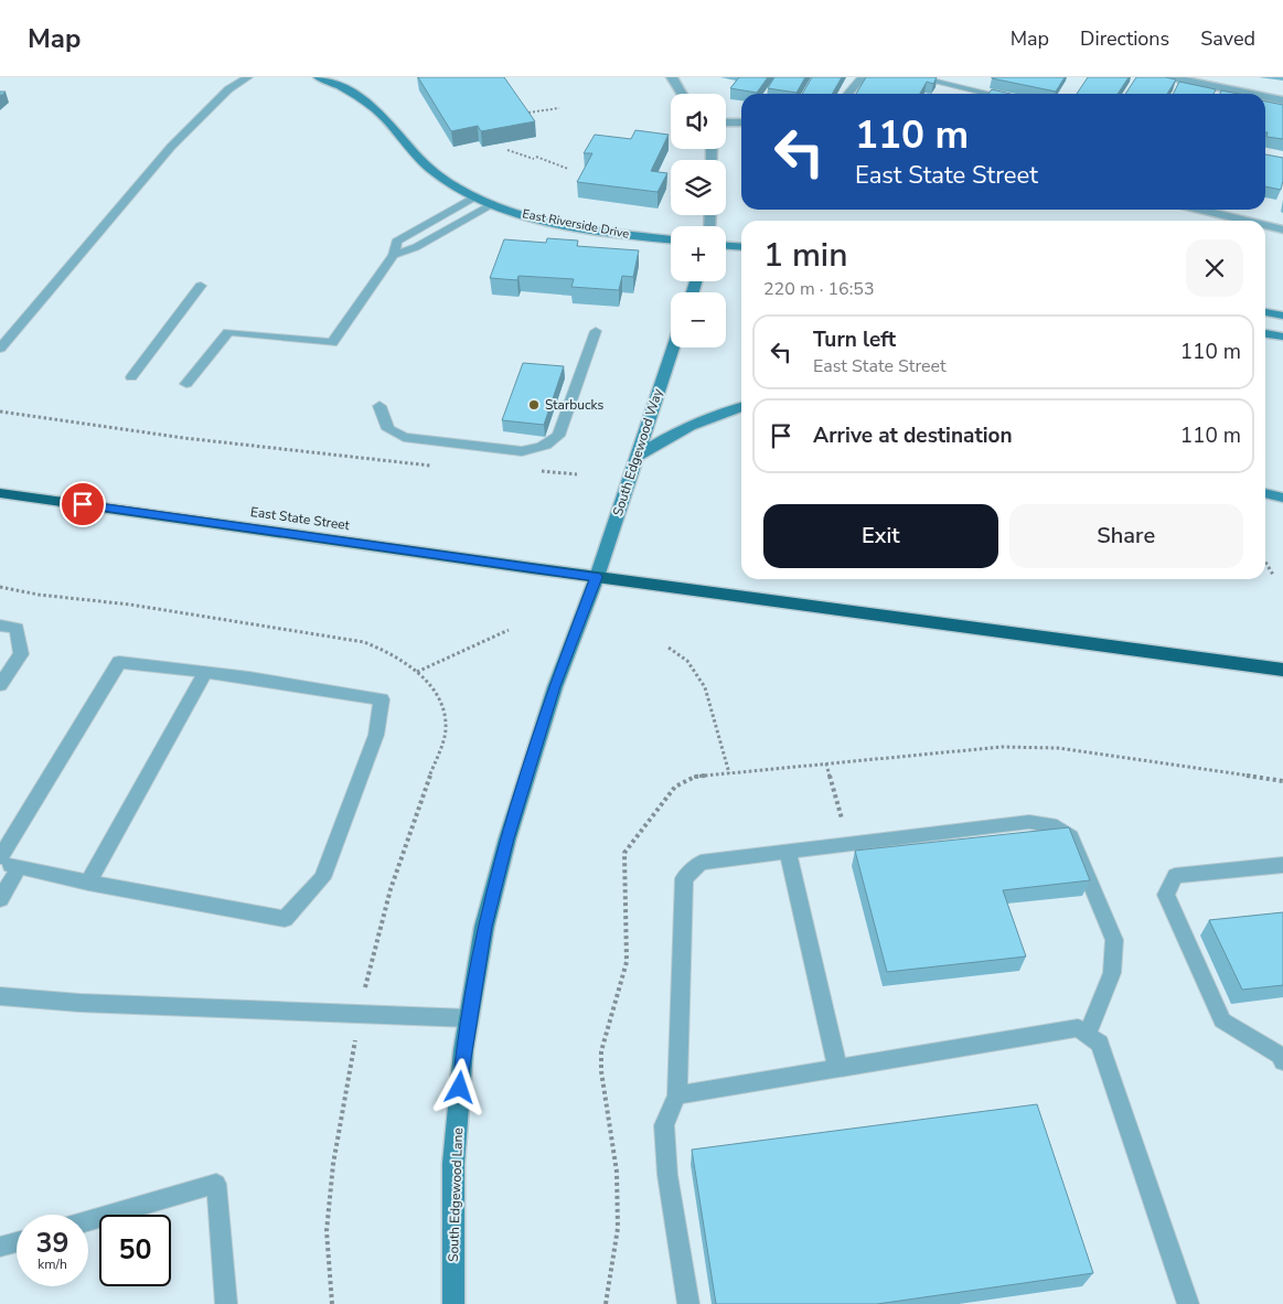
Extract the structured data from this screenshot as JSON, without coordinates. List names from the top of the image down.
{
  "streets": {
    "highway": ["East State Street"],
    "street": ["East Riverside Drive", "South Edgewood Way", "South Edgewood Lane"]
  },
  "crossings": [
    ["South Edgewood Way", "East State Street"],
    ["South Edgewood Way", "South Edgewood Lane"],
    ["East State Street", "South Edgewood Lane"]
  ],
  "places": ["Starbucks"],
  "page": {
    "header": "Map",
    "nav": ["Map", "Directions", "Saved"],
    "map_buttons": ["+", "−"],
    "turn": ["110 m", "East State Street"],
    "heading": ["1 min", "220 m · 16:53"],
    "list": [
      {
        "name": "Turn left",
        "note": "East State Street",
        "value": "110 m"
      },
      {
        "name": "Arrive at destination",
        "value": "110 m"
      }
    ],
    "buttons": ["Exit", "Share"],
    "speed": "39 km/h",
    "limit": "50"
  }
}
